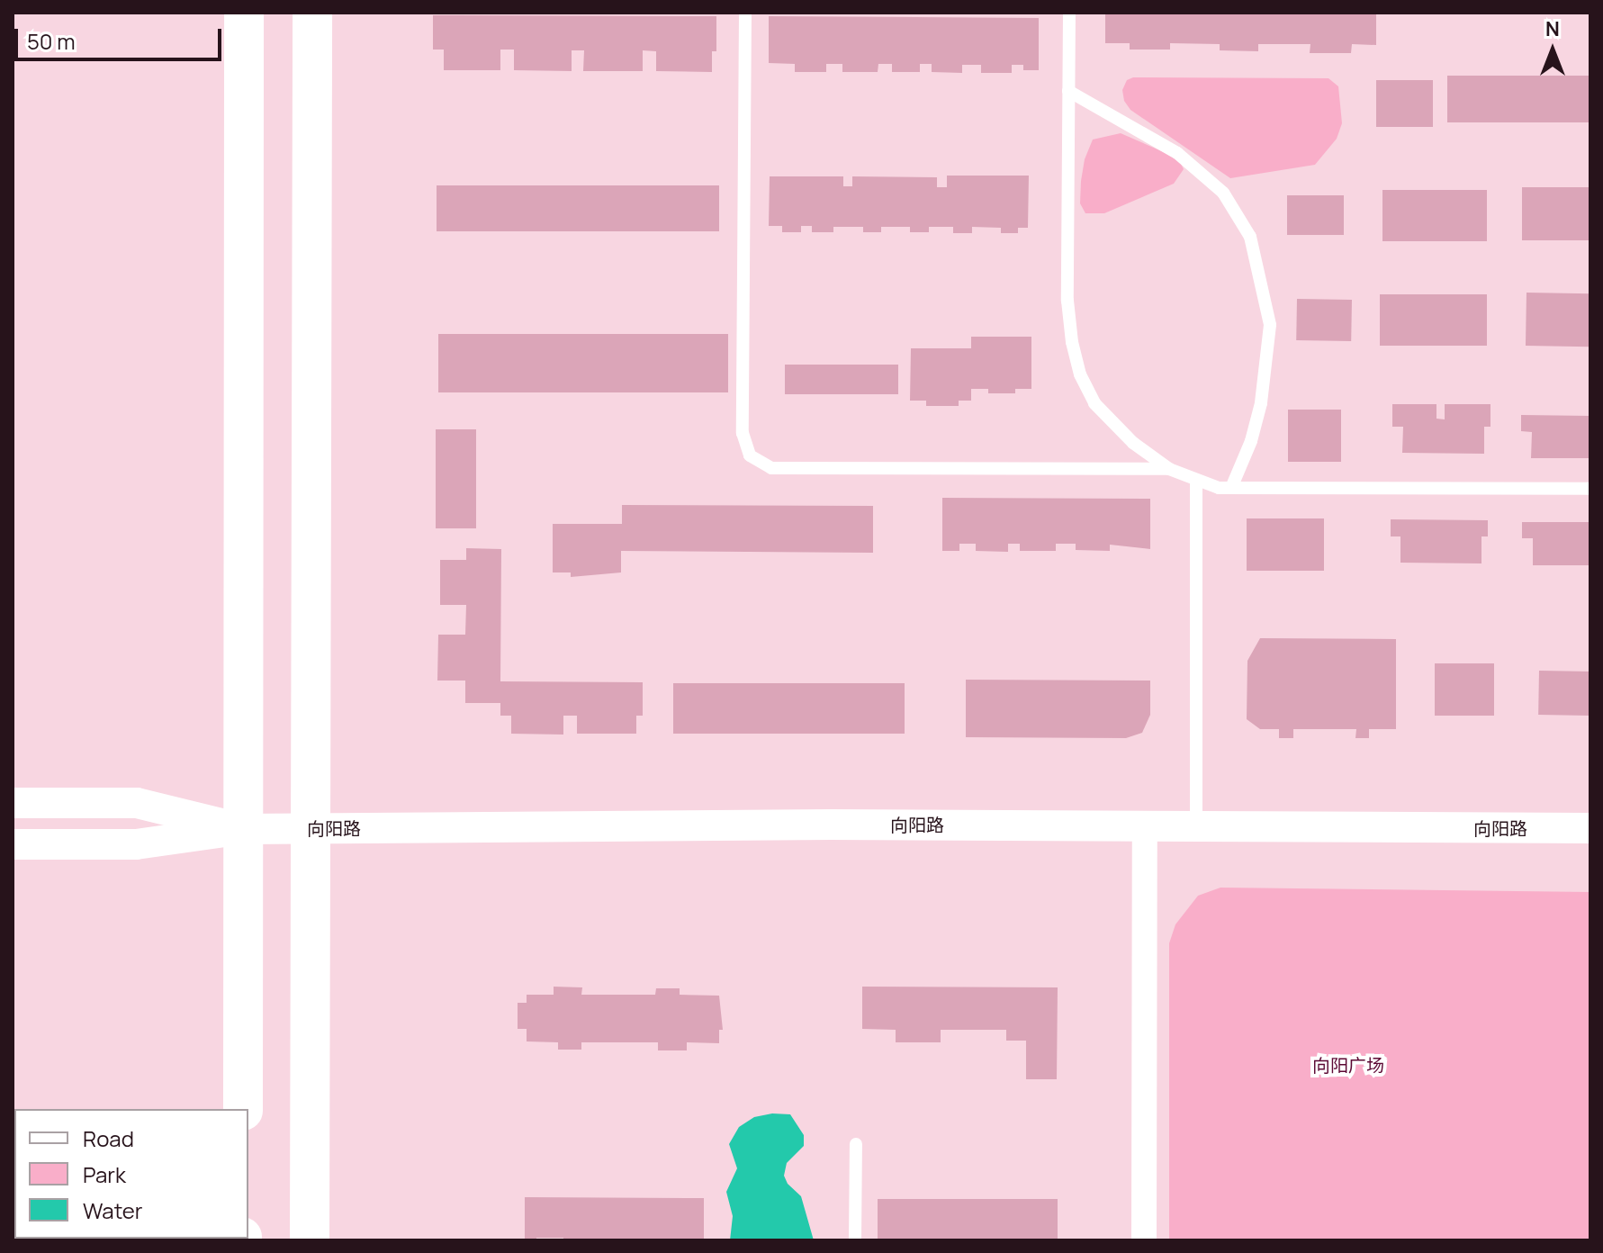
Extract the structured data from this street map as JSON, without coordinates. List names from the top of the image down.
{
  "streets": {
    "street": ["向阳路"]
  },
  "parks": ["向阳广场"],
  "legend": ["Road", "Park", "Water"],
  "scale_bar": "50 m",
  "north": "top"
}
